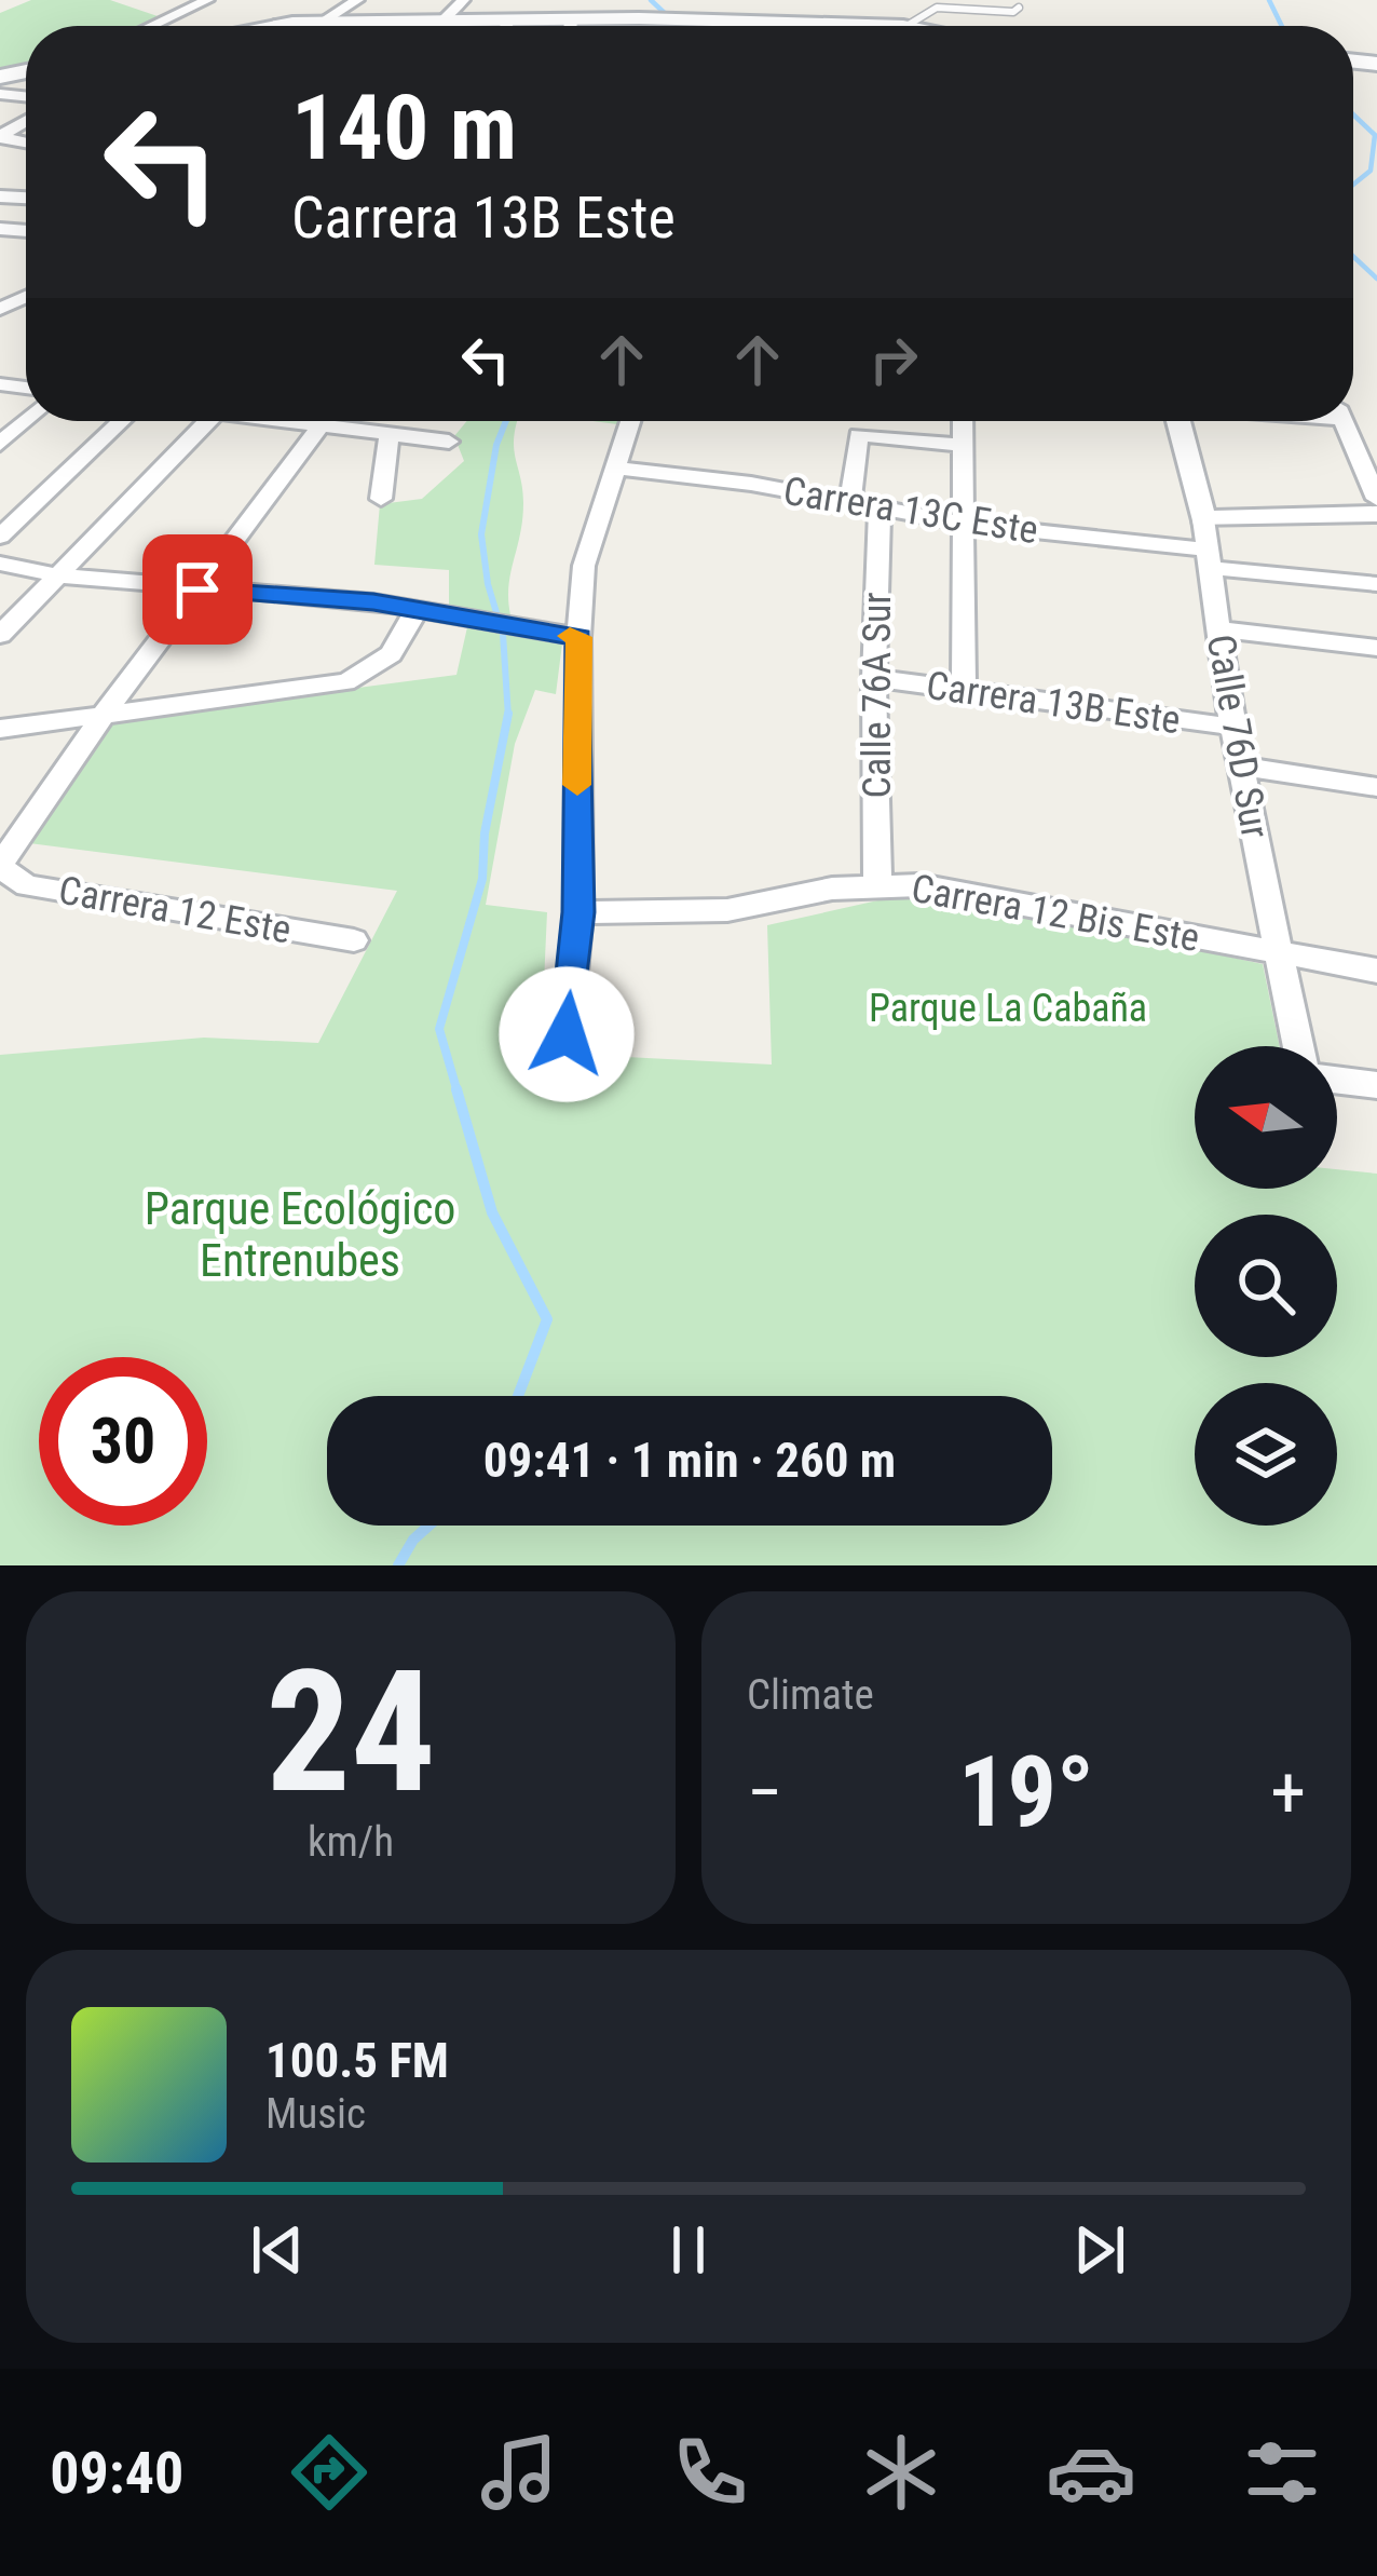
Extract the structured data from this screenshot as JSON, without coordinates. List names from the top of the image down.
{
  "streets": {
    "street": [
      "Carrera 13C Este",
      "Calle 76A Sur",
      "Carrera 13B Este",
      "Calle 76D Sur",
      "Carrera 12 Este",
      "Carrera 12 Bis Este"
    ]
  },
  "crossings": [
    ["Carrera 13C Este", "Calle 76A Sur"],
    ["Carrera 13C Este", "Calle 76D Sur"],
    ["Calle 76A Sur", "Carrera 13B Este"],
    ["Calle 76A Sur", "Carrera 12 Bis Este"],
    ["Carrera 13B Este", "Calle 76D Sur"],
    ["Calle 76D Sur", "Carrera 12 Bis Este"]
  ],
  "parks": ["Parque La Cabaña", "Parque Ecológico Entrenubes"],
  "north": "left",
  "page": {
    "turn": ["140 m", "Carrera 13B Este"],
    "limit": "30",
    "trip": "09:41 · 1 min · 260 m",
    "tile": [
      ["24", "km/h"],
      "Climate"
    ],
    "heat": ["−", "19°", "+"],
    "song": ["100.5 FM", "Music"],
    "tabs": "09:40"
  }
}
